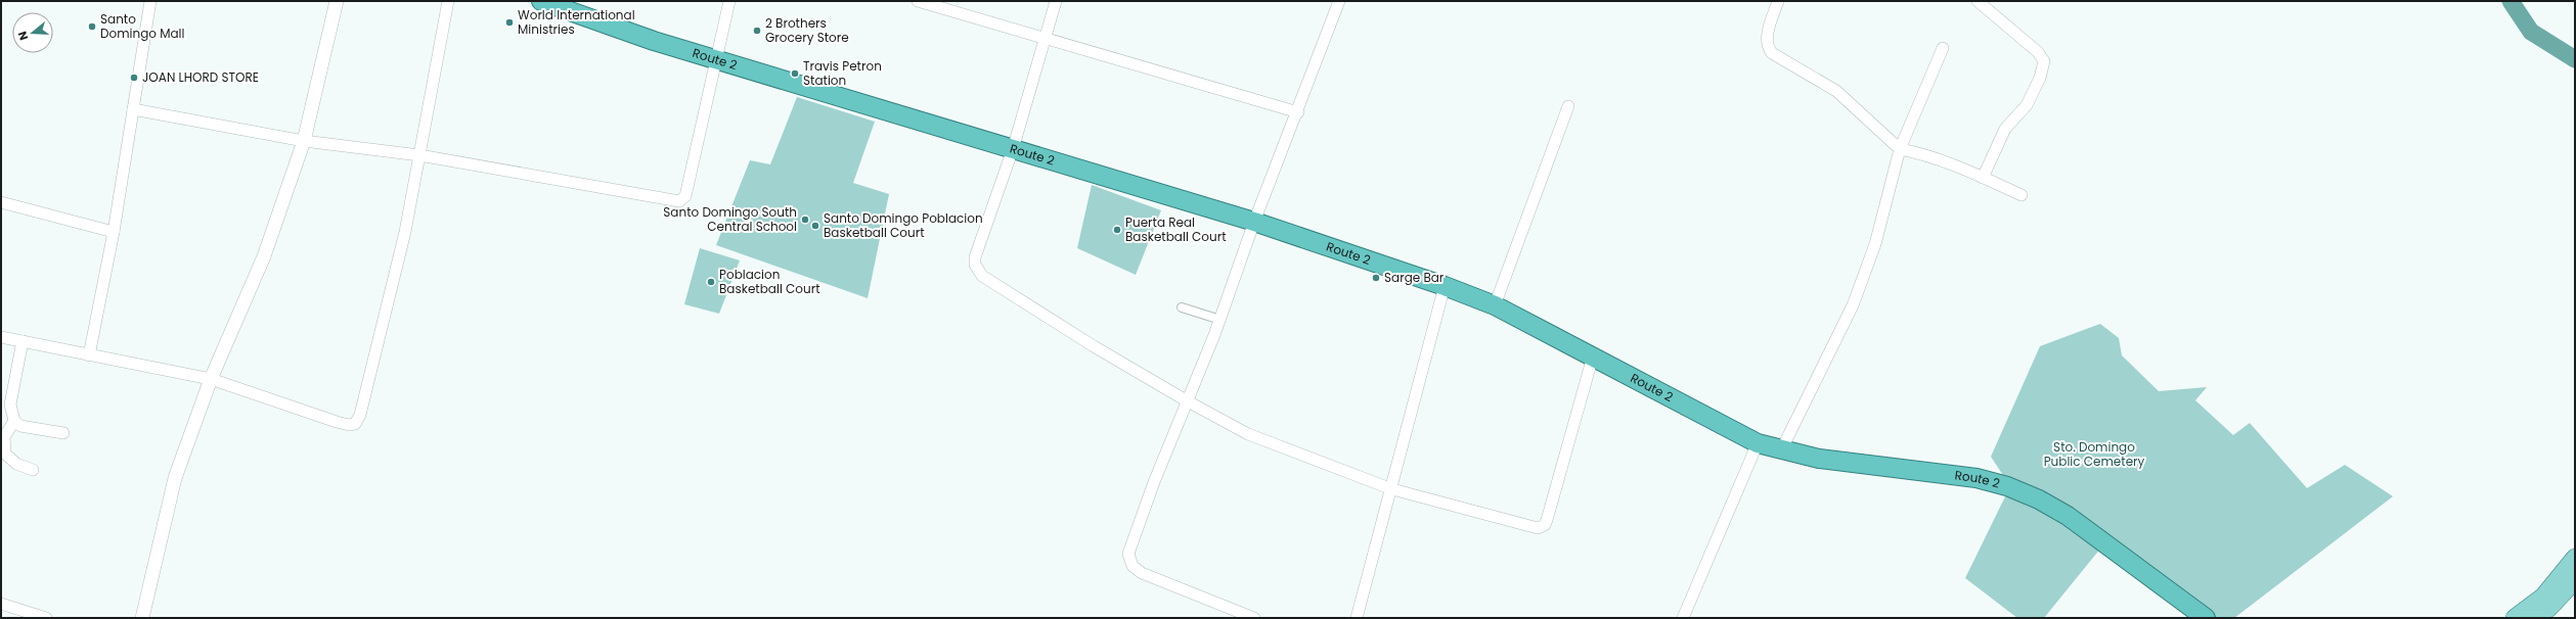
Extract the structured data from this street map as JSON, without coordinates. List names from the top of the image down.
{
  "streets": {
    "highway": ["Route 2"]
  },
  "parks": ["Sto. Domingo Public Cemetery"],
  "places": [
    "World International Ministries",
    "Santo Domingo Mall",
    "2 Brothers Grocery Store",
    "Travis Petron Station",
    "JOAN LHORD STORE",
    "Santo Domingo South Central School",
    "Santo Domingo Poblacion Basketball Court",
    "Puerta Real Basketball Court",
    "Sarge Bar",
    "Poblacion Basketball Court"
  ],
  "north": "left"
}
